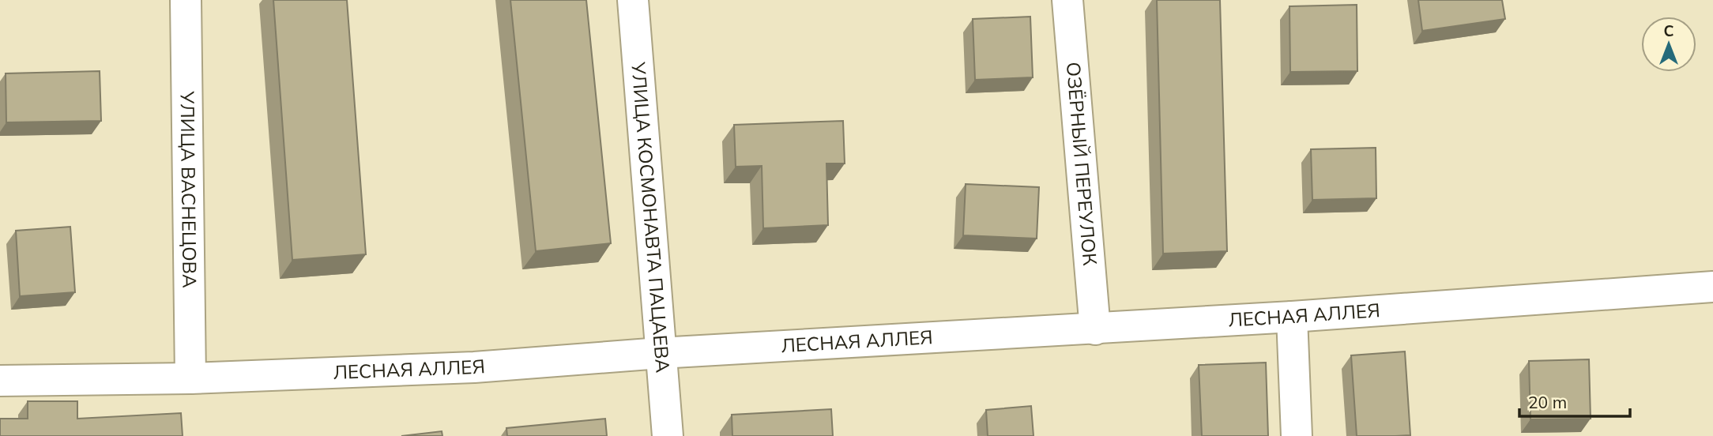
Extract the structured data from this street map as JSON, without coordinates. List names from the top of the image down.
{
  "streets": {
    "street": [
      "ОЗЁРНЫЙ ПЕРЕУЛОК",
      "УЛИЦА ВАСНЕЦОВА",
      "УЛИЦА КОСМОНАВТА ПАЦАЕВА",
      "ЛЕСНАЯ АЛЛЕЯ"
    ]
  },
  "crossings": [
    ["ОЗЁРНЫЙ ПЕРЕУЛОК", "ЛЕСНАЯ АЛЛЕЯ"],
    ["УЛИЦА ВАСНЕЦОВА", "ЛЕСНАЯ АЛЛЕЯ"],
    ["УЛИЦА КОСМОНАВТА ПАЦАЕВА", "ЛЕСНАЯ АЛЛЕЯ"]
  ],
  "scale_bar": "20 m",
  "north": "top"
}
